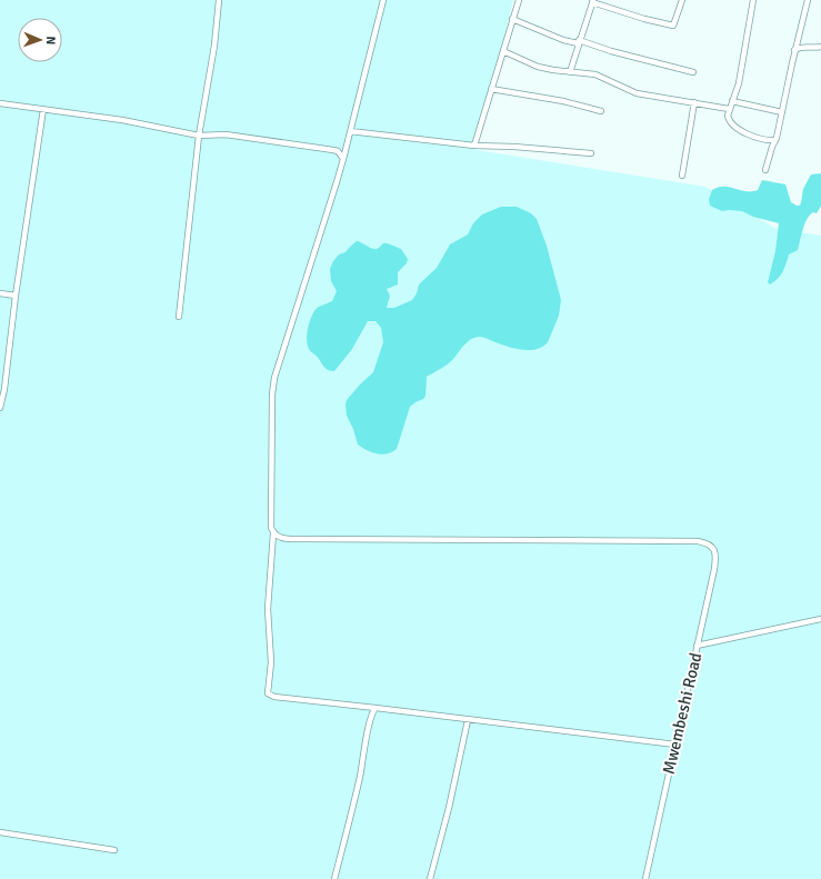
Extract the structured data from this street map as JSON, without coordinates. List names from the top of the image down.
{
  "streets": {
    "street": ["Mwembeshi Road"]
  },
  "north": "right"
}
